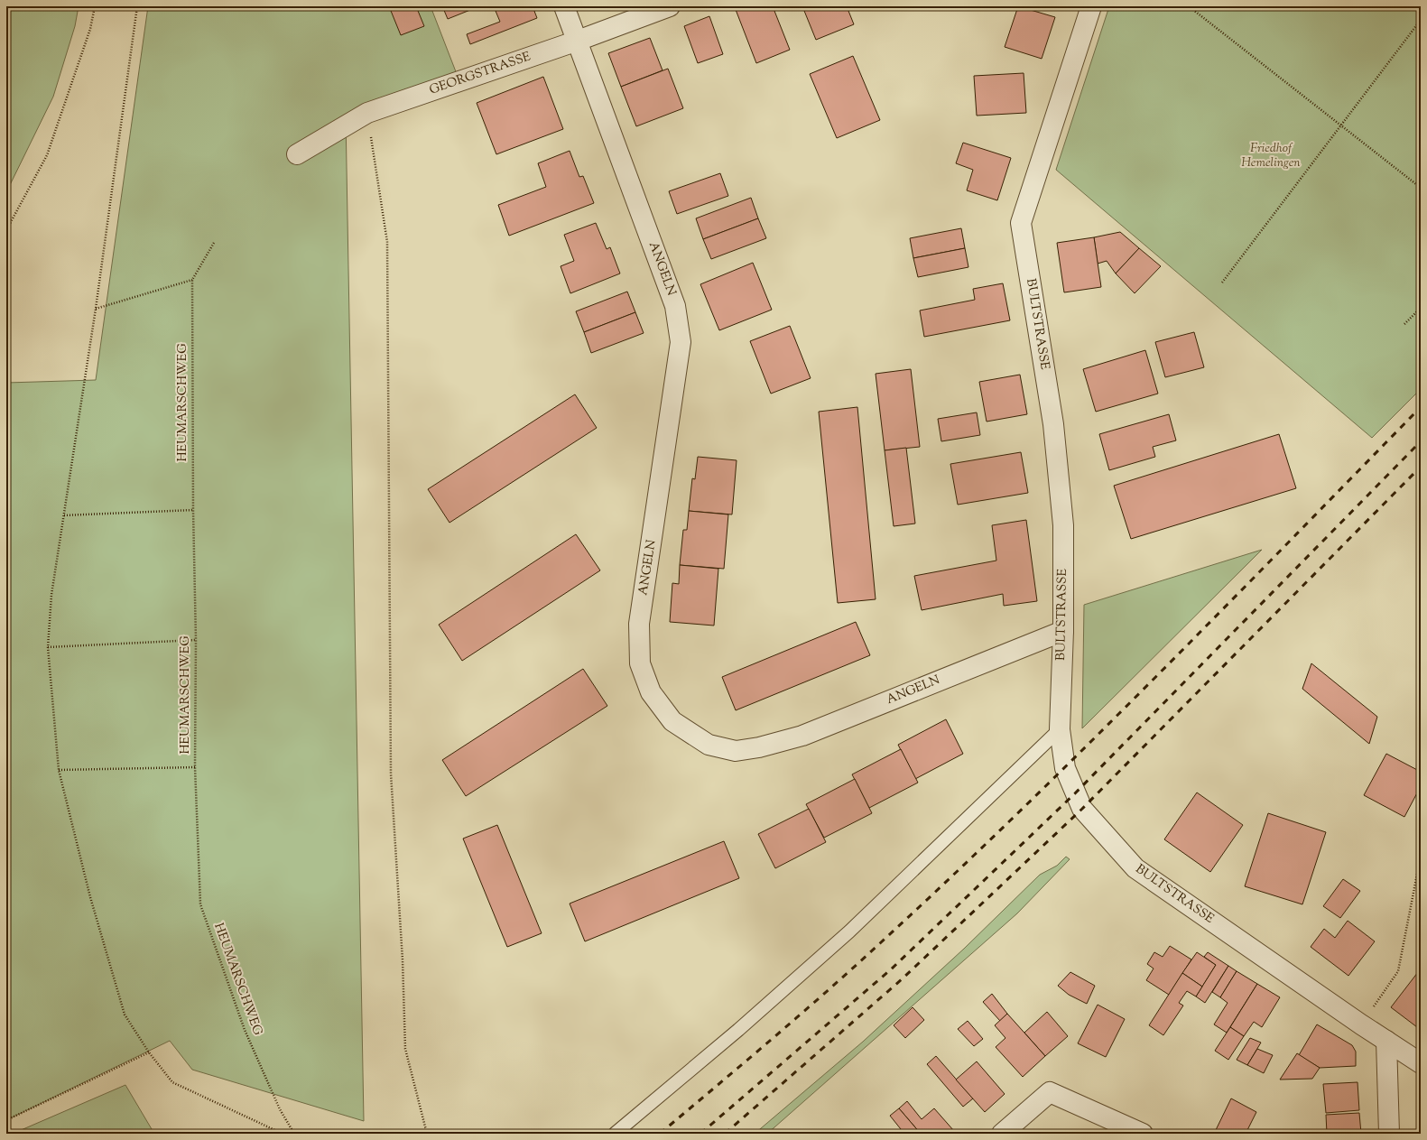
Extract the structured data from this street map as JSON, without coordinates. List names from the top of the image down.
{
  "streets": {
    "street": ["GEORGSTRASSE", "ANGELN", "BULTSTRASSE"],
    "path": ["HEUMARSCHWEG"]
  },
  "crossings": [
    ["GEORGSTRASSE", "ANGELN"],
    ["ANGELN", "BULTSTRASSE"]
  ],
  "parks": ["Friedhof Hemelingen"]
}
